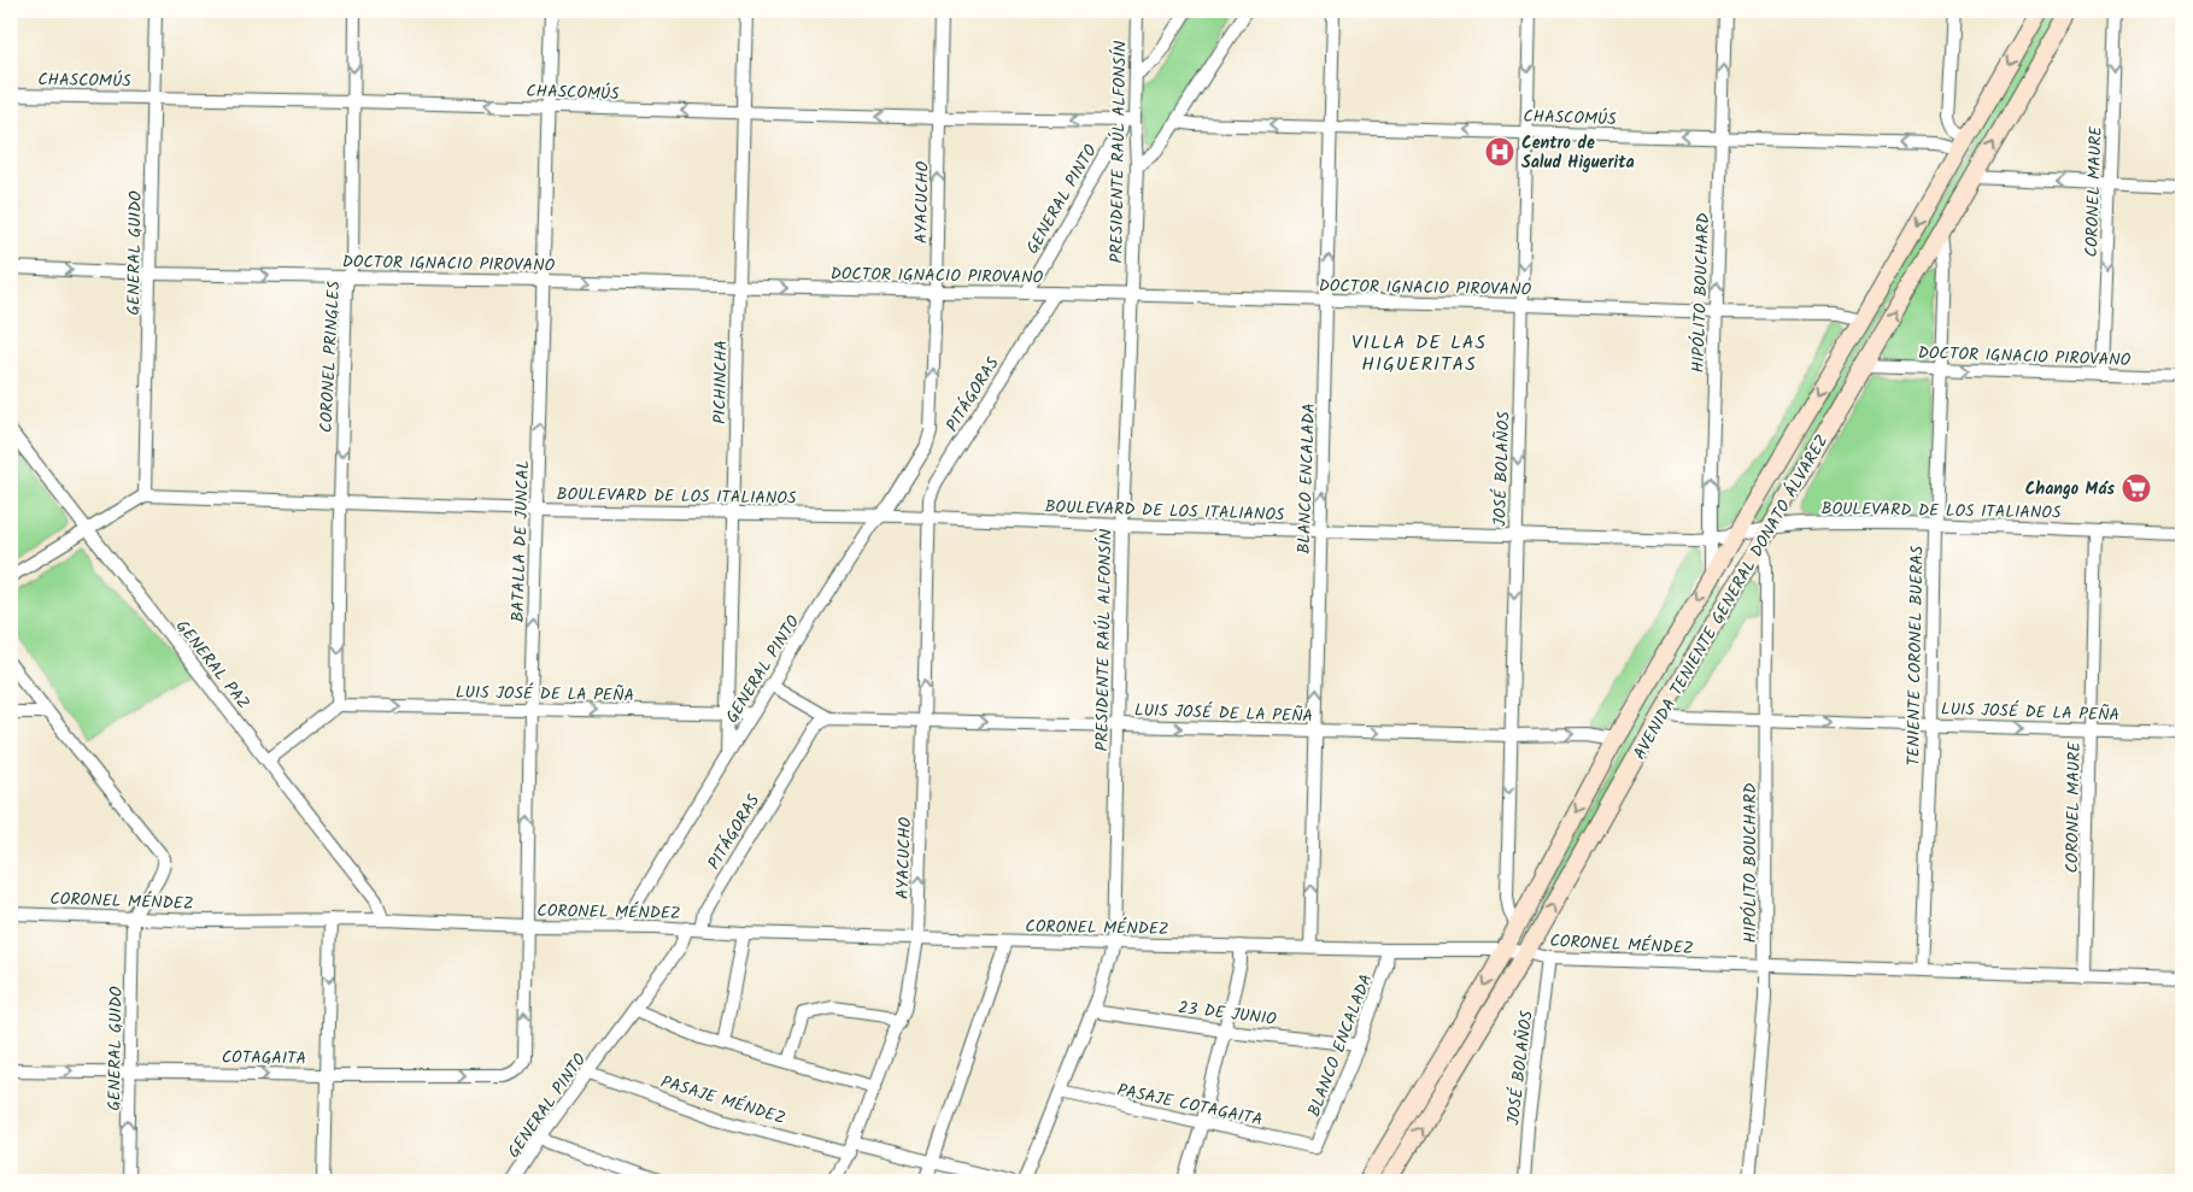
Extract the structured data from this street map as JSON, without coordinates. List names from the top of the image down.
{
  "streets": {
    "main road": ["AVENIDA TENIENTE GENERAL DONATO ÁLVAREZ"],
    "street": [
      "CHASCOMÚS",
      "PRESIDENTE RAÚL ALFONSÍN",
      "CORONEL MAURE",
      "GENERAL PINTO",
      "AYACUCHO",
      "GENERAL GUIDO",
      "DOCTOR IGNACIO PIROVANO",
      "HIPÓLITO BOUCHARD",
      "CORONEL PRINGLES",
      "PICHINCHA",
      "PITÁGORAS",
      "JOSÉ BOLAÑOS",
      "BLANCO ENCALADA",
      "BOULEVARD DE LOS ITALIANOS",
      "BATALLA DE JUNCAL",
      "TENIENTE CORONEL BUERAS",
      "GENERAL PAZ",
      "LUIS JOSÉ DE LA PEÑA",
      "CORONEL MÉNDEZ",
      "23 DE JUNIO",
      "COTAGAITA",
      "PASAJE MÉNDEZ",
      "PASAJE COTAGAITA"
    ]
  },
  "crossings": [
    ["CHASCOMÚS", "PRESIDENTE RAÚL ALFONSÍN"],
    ["CHASCOMÚS", "GENERAL PINTO"],
    ["CHASCOMÚS", "AYACUCHO"],
    ["CHASCOMÚS", "GENERAL GUIDO"],
    ["CHASCOMÚS", "HIPÓLITO BOUCHARD"],
    ["CHASCOMÚS", "CORONEL PRINGLES"],
    ["CHASCOMÚS", "PICHINCHA"],
    ["CHASCOMÚS", "JOSÉ BOLAÑOS"],
    ["CHASCOMÚS", "BLANCO ENCALADA"],
    ["CHASCOMÚS", "BATALLA DE JUNCAL"],
    ["CHASCOMÚS", "AVENIDA TENIENTE GENERAL DONATO ÁLVAREZ"],
    ["PRESIDENTE RAÚL ALFONSÍN", "DOCTOR IGNACIO PIROVANO"],
    ["PRESIDENTE RAÚL ALFONSÍN", "BOULEVARD DE LOS ITALIANOS"],
    ["PRESIDENTE RAÚL ALFONSÍN", "LUIS JOSÉ DE LA PEÑA"],
    ["PRESIDENTE RAÚL ALFONSÍN", "CORONEL MÉNDEZ"],
    ["PRESIDENTE RAÚL ALFONSÍN", "23 DE JUNIO"],
    ["PRESIDENTE RAÚL ALFONSÍN", "PASAJE COTAGAITA"],
    ["CORONEL MAURE", "DOCTOR IGNACIO PIROVANO"],
    ["CORONEL MAURE", "BOULEVARD DE LOS ITALIANOS"],
    ["CORONEL MAURE", "LUIS JOSÉ DE LA PEÑA"],
    ["CORONEL MAURE", "CORONEL MÉNDEZ"],
    ["GENERAL PINTO", "AYACUCHO"],
    ["GENERAL PINTO", "DOCTOR IGNACIO PIROVANO"],
    ["GENERAL PINTO", "PICHINCHA"],
    ["GENERAL PINTO", "PITÁGORAS"],
    ["GENERAL PINTO", "BOULEVARD DE LOS ITALIANOS"],
    ["GENERAL PINTO", "LUIS JOSÉ DE LA PEÑA"],
    ["GENERAL PINTO", "CORONEL MÉNDEZ"],
    ["GENERAL PINTO", "PASAJE MÉNDEZ"],
    ["AYACUCHO", "DOCTOR IGNACIO PIROVANO"],
    ["AYACUCHO", "PITÁGORAS"],
    ["AYACUCHO", "BOULEVARD DE LOS ITALIANOS"],
    ["AYACUCHO", "LUIS JOSÉ DE LA PEÑA"],
    ["AYACUCHO", "CORONEL MÉNDEZ"],
    ["AYACUCHO", "PASAJE MÉNDEZ"],
    ["GENERAL GUIDO", "DOCTOR IGNACIO PIROVANO"],
    ["GENERAL GUIDO", "BOULEVARD DE LOS ITALIANOS"],
    ["GENERAL GUIDO", "CORONEL MÉNDEZ"],
    ["GENERAL GUIDO", "COTAGAITA"],
    ["DOCTOR IGNACIO PIROVANO", "HIPÓLITO BOUCHARD"],
    ["DOCTOR IGNACIO PIROVANO", "CORONEL PRINGLES"],
    ["DOCTOR IGNACIO PIROVANO", "PICHINCHA"],
    ["DOCTOR IGNACIO PIROVANO", "PITÁGORAS"],
    ["DOCTOR IGNACIO PIROVANO", "JOSÉ BOLAÑOS"],
    ["DOCTOR IGNACIO PIROVANO", "BLANCO ENCALADA"],
    ["DOCTOR IGNACIO PIROVANO", "BATALLA DE JUNCAL"],
    ["DOCTOR IGNACIO PIROVANO", "AVENIDA TENIENTE GENERAL DONATO ÁLVAREZ"],
    ["DOCTOR IGNACIO PIROVANO", "TENIENTE CORONEL BUERAS"],
    ["HIPÓLITO BOUCHARD", "BOULEVARD DE LOS ITALIANOS"],
    ["HIPÓLITO BOUCHARD", "AVENIDA TENIENTE GENERAL DONATO ÁLVAREZ"],
    ["HIPÓLITO BOUCHARD", "LUIS JOSÉ DE LA PEÑA"],
    ["HIPÓLITO BOUCHARD", "CORONEL MÉNDEZ"],
    ["CORONEL PRINGLES", "BOULEVARD DE LOS ITALIANOS"],
    ["CORONEL PRINGLES", "LUIS JOSÉ DE LA PEÑA"],
    ["PICHINCHA", "BOULEVARD DE LOS ITALIANOS"],
    ["PICHINCHA", "LUIS JOSÉ DE LA PEÑA"],
    ["PITÁGORAS", "BOULEVARD DE LOS ITALIANOS"],
    ["PITÁGORAS", "LUIS JOSÉ DE LA PEÑA"],
    ["PITÁGORAS", "CORONEL MÉNDEZ"],
    ["JOSÉ BOLAÑOS", "BOULEVARD DE LOS ITALIANOS"],
    ["JOSÉ BOLAÑOS", "AVENIDA TENIENTE GENERAL DONATO ÁLVAREZ"],
    ["JOSÉ BOLAÑOS", "LUIS JOSÉ DE LA PEÑA"],
    ["JOSÉ BOLAÑOS", "CORONEL MÉNDEZ"],
    ["BLANCO ENCALADA", "BOULEVARD DE LOS ITALIANOS"],
    ["BLANCO ENCALADA", "LUIS JOSÉ DE LA PEÑA"],
    ["BLANCO ENCALADA", "CORONEL MÉNDEZ"],
    ["BLANCO ENCALADA", "23 DE JUNIO"],
    ["BLANCO ENCALADA", "PASAJE COTAGAITA"],
    ["BOULEVARD DE LOS ITALIANOS", "BATALLA DE JUNCAL"],
    ["BOULEVARD DE LOS ITALIANOS", "AVENIDA TENIENTE GENERAL DONATO ÁLVAREZ"],
    ["BOULEVARD DE LOS ITALIANOS", "TENIENTE CORONEL BUERAS"],
    ["BATALLA DE JUNCAL", "LUIS JOSÉ DE LA PEÑA"],
    ["BATALLA DE JUNCAL", "CORONEL MÉNDEZ"],
    ["BATALLA DE JUNCAL", "COTAGAITA"],
    ["AVENIDA TENIENTE GENERAL DONATO ÁLVAREZ", "TENIENTE CORONEL BUERAS"],
    ["AVENIDA TENIENTE GENERAL DONATO ÁLVAREZ", "LUIS JOSÉ DE LA PEÑA"],
    ["AVENIDA TENIENTE GENERAL DONATO ÁLVAREZ", "CORONEL MÉNDEZ"],
    ["TENIENTE CORONEL BUERAS", "LUIS JOSÉ DE LA PEÑA"],
    ["TENIENTE CORONEL BUERAS", "CORONEL MÉNDEZ"],
    ["GENERAL PAZ", "CORONEL MÉNDEZ"]
  ],
  "one_way": [
    "CHASCOMÚS",
    "CORONEL MAURE",
    "AYACUCHO",
    "DOCTOR IGNACIO PIROVANO",
    "HIPÓLITO BOUCHARD",
    "CORONEL PRINGLES",
    "JOSÉ BOLAÑOS",
    "BLANCO ENCALADA",
    "BATALLA DE JUNCAL",
    "LUIS JOSÉ DE LA PEÑA",
    "COTAGAITA"
  ],
  "districts": ["VILLA DE LAS HIGUERITAS"],
  "places": {
    "hospital": ["Centro de Salud Higuerita"],
    "supermarket": ["Chango Más"]
  }
}
